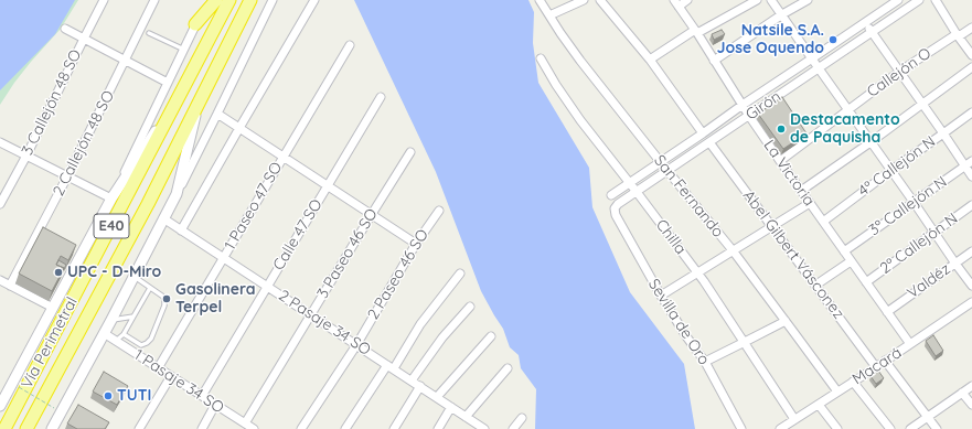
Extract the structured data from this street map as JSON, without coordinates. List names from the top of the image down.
{
  "streets": {
    "highway": ["E40", "Vía Perimetral"],
    "street": [
      "Callejón O",
      "3 Callejón 48 SO",
      "Girón",
      "2 Callejón 48 SO",
      "4º Callejón N",
      "La Victoria",
      "San Fernando",
      "1 Paseo 47 SO",
      "3º Callejón N",
      "Calle 47 SO",
      "Chilla",
      "2º Callejón N",
      "3 Paseo 46 SO",
      "Abel Gilbert Vásconez",
      "2 Paseo 46 SO",
      "Valdéz",
      "Sevilla de Oro",
      "2 Pasaje 34 SO",
      "Macará",
      "1 Pasaje 34 SO"
    ]
  },
  "crossings": [
    ["Callejón O", "La Victoria"],
    ["Girón", "La Victoria"],
    ["Girón", "San Fernando"],
    ["Girón", "Chilla"],
    ["Girón", "Abel Gilbert Vásconez"],
    ["Girón", "Sevilla de Oro"],
    ["4º Callejón N", "La Victoria"],
    ["La Victoria", "3º Callejón N"],
    ["La Victoria", "2º Callejón N"],
    ["La Victoria", "Valdéz"],
    ["La Victoria", "Macará"],
    ["San Fernando", "Macará"],
    ["1 Paseo 47 SO", "2 Pasaje 34 SO"],
    ["1 Paseo 47 SO", "1 Pasaje 34 SO"],
    ["Calle 47 SO", "2 Pasaje 34 SO"],
    ["Calle 47 SO", "1 Pasaje 34 SO"],
    ["Chilla", "Macará"],
    ["3 Paseo 46 SO", "2 Pasaje 34 SO"],
    ["3 Paseo 46 SO", "1 Pasaje 34 SO"],
    ["Abel Gilbert Vásconez", "Macará"],
    ["2 Paseo 46 SO", "2 Pasaje 34 SO"],
    ["2 Pasaje 34 SO", "Vía Perimetral"],
    ["Vía Perimetral", "1 Pasaje 34 SO"]
  ],
  "places": [
    "Natsile S.A. Jose Oquendo",
    "Destacamento de Paquisha",
    "UPC - D-Miro",
    "Gasolinera Terpel",
    "TUTI"
  ]
}
